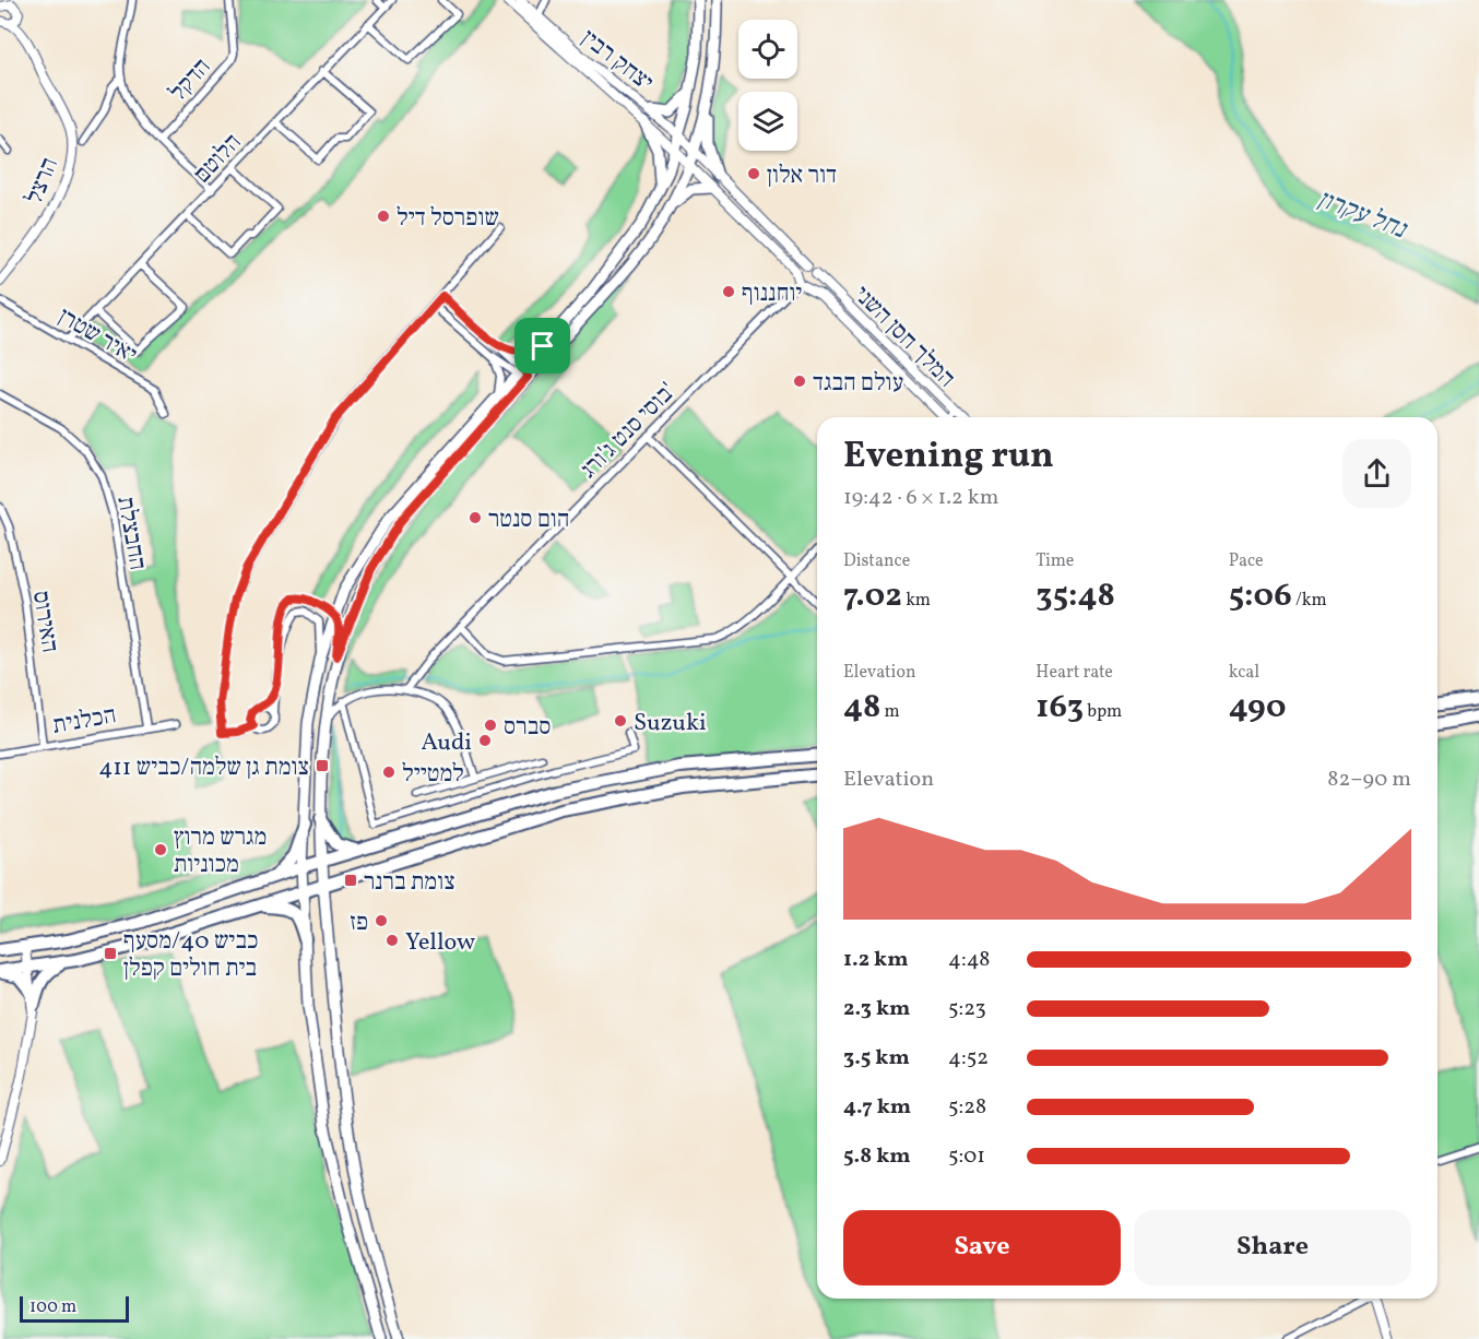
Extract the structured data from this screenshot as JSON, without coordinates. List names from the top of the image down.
{
  "streets": {
    "street": [
      "יצחק רבין",
      "הדקל",
      "הלוטם",
      "הרצל",
      "יאיר שטרן",
      "המלך חסן השני",
      "בוסי סנט ג'ורג'",
      "החבצלת",
      "האירוס",
      "הכלנית"
    ]
  },
  "crossings": [
    ["הלוטם", "יאיר שטרן"],
    ["המלך חסן השני", "בוסי סנט ג'ורג'"],
    ["החבצלת", "הכלנית"],
    ["האירוס", "הכלנית"]
  ],
  "water": ["נחל עקרון"],
  "places": {
    "other": [
      "דור אלון",
      "שופרסל דיל",
      "יוחננוף",
      "עולם הבגד",
      "הום סנטר",
      "Suzuki",
      "סברס",
      "Audi",
      "למטייל",
      "מגרש מרוץ מכוניות",
      "פז",
      "Yellow"
    ],
    "transit": ["צומת גן שלמה/כביש 411", "צומת ברנר", "כביש 40/מסעף בית חולים קפלן"]
  },
  "scale_bar": "100 m",
  "page": {
    "heading": ["Evening run", "19:42 · 6 × 1.2 km"],
    "stats": [
      ["Distance", "7.02 km"],
      ["Time", "35:48"],
      ["Pace", "5:06 /km"],
      ["Elevation", "48 m"],
      ["Heart rate", "163 bpm"],
      ["kcal", "490"]
    ],
    "chart": ["Elevation", "82–90 m"],
    "list": [
      {
        "name": "1.2 km",
        "note": "4:48"
      },
      {
        "name": "2.3 km",
        "note": "5:23"
      },
      {
        "name": "3.5 km",
        "note": "4:52"
      },
      {
        "name": "4.7 km",
        "note": "5:28"
      },
      {
        "name": "5.8 km",
        "note": "5:01"
      }
    ],
    "buttons": ["Save", "Share"],
    "scale": "100 m"
  }
}
